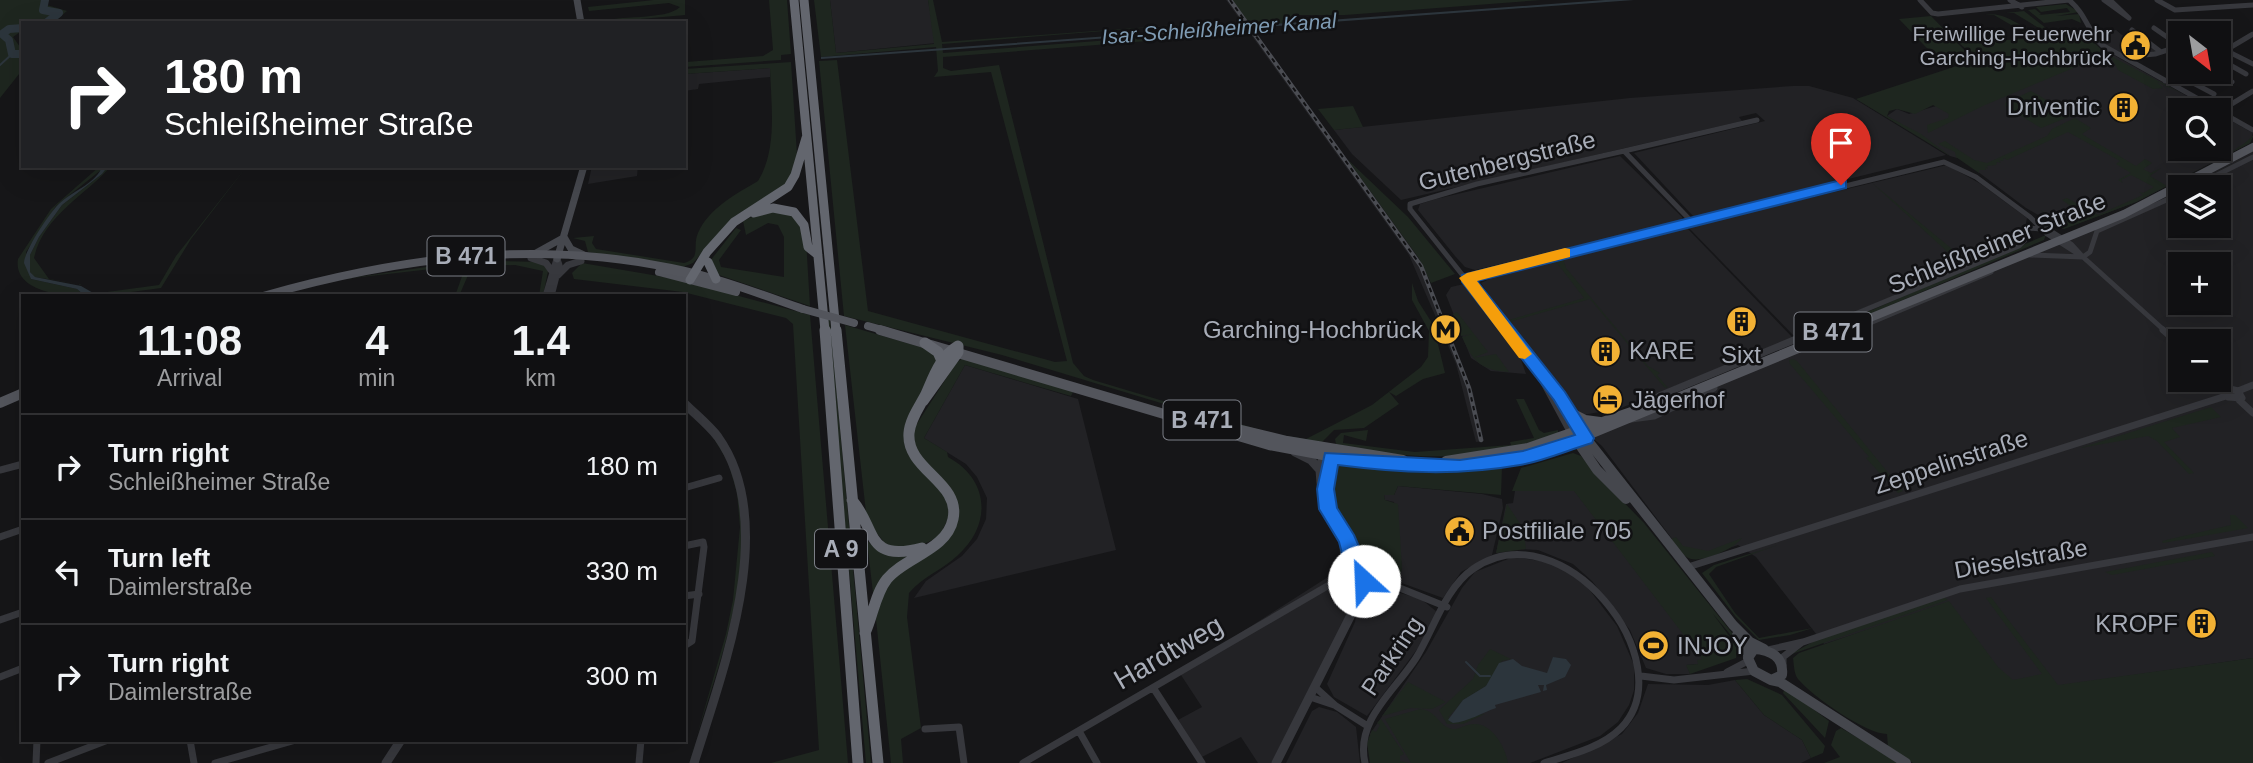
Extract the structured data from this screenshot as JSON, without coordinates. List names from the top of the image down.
{
  "streets": {
    "highway": ["A 9"],
    "main road": ["Schleißheimer Straße", "B 471"],
    "street": [
      "Gutenbergstraße",
      "Zeppelinstraße",
      "Dieselstraße",
      "Hardtweg",
      "Parkring"
    ]
  },
  "crossings": [
    ["Schleißheimer Straße", "B 471"]
  ],
  "water": ["Isar-Schleißheimer Kanal"],
  "places": {
    "public building": ["Freiwillige Feuerwehr Garching-Hochbrück", "Postfiliale 705"],
    "building": [
      "Driventic",
      "Sixt",
      "KARE",
      "KROPF"
    ],
    "metro station": ["Garching-Hochbrück"],
    "hotel": ["Jägerhof"],
    "sports": ["INJOY"]
  },
  "north": "bottom right",
  "page": {
    "map_buttons": ["+", "−"],
    "turn": ["180 m", "Schleißheimer Straße"],
    "eta": [
      "11:08",
      "Arrival",
      "4",
      "min",
      "1.4",
      "km"
    ],
    "list": [
      {
        "name": "Turn right",
        "note": "Schleißheimer Straße",
        "value": "180 m"
      },
      {
        "name": "Turn left",
        "note": "Daimlerstraße",
        "value": "330 m"
      },
      {
        "name": "Turn right",
        "note": "Daimlerstraße",
        "value": "300 m"
      }
    ]
  }
}
